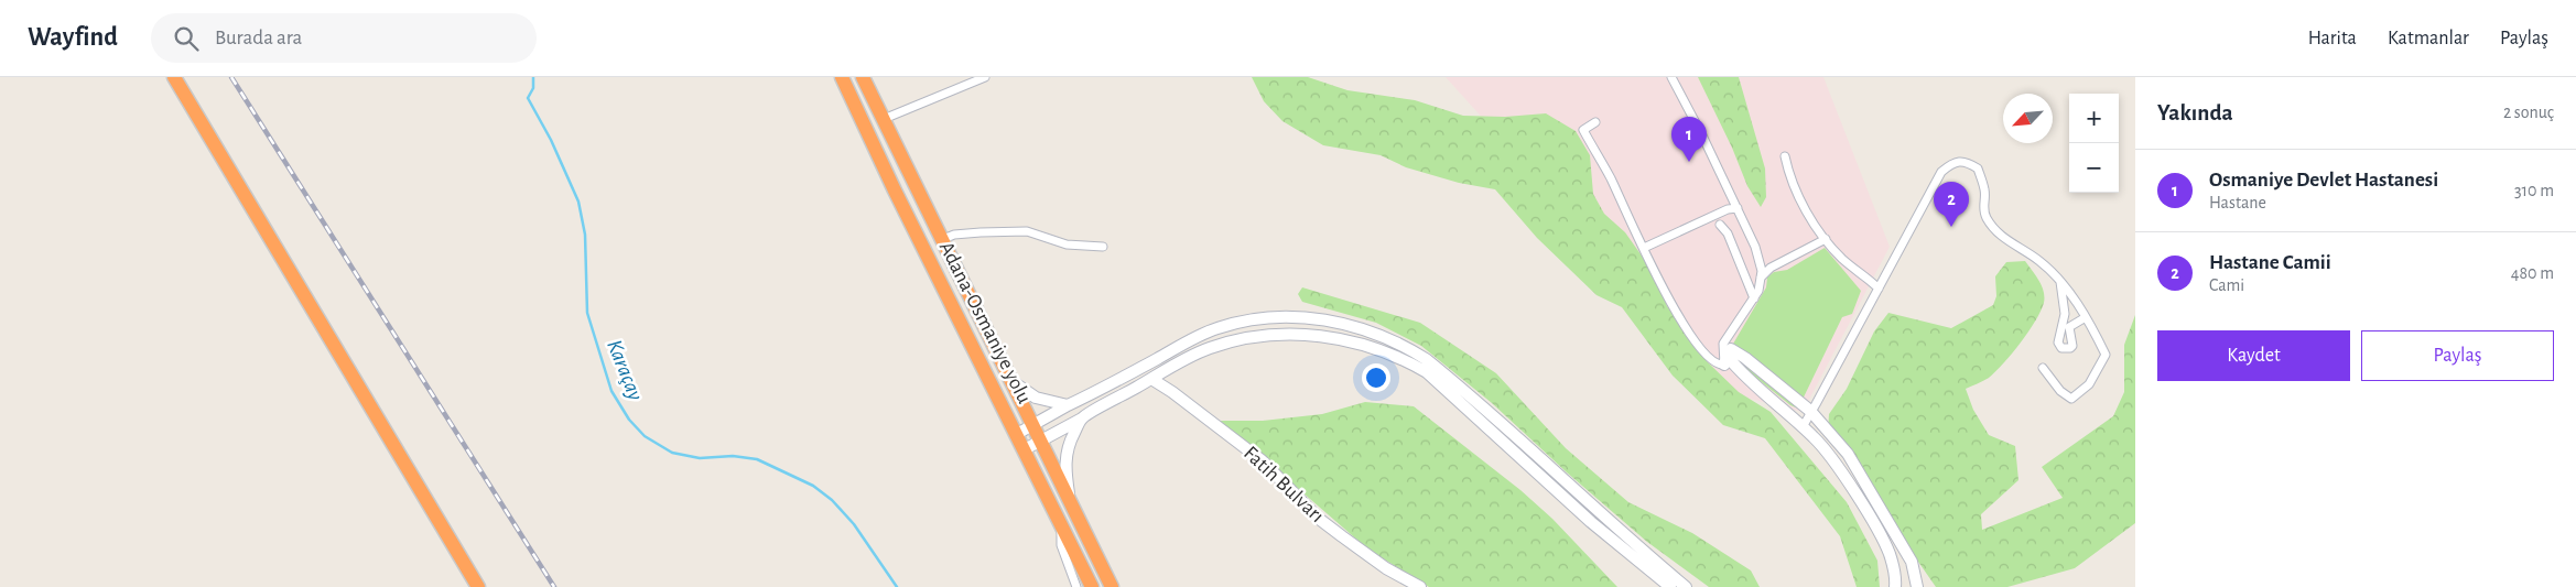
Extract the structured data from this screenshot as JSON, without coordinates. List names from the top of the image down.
{
  "streets": {
    "highway": ["Adana-Osmaniye yolu"],
    "street": ["Fatih Bulvarı"]
  },
  "water": ["Karaçay"],
  "north": "bottom left",
  "page": {
    "header": "Wayfind",
    "search": "Burada ara",
    "nav": ["Harita", "Katmanlar", "Paylaş"],
    "heading": ["Yakında", "2 sonuç"],
    "map_buttons": ["+", "−"],
    "pins": ["1", "2"],
    "list": [
      {
        "mark": "1",
        "name": "Osmaniye Devlet Hastanesi",
        "note": "Hastane",
        "value": "310 m"
      },
      {
        "mark": "2",
        "name": "Hastane Camii",
        "note": "Cami",
        "value": "480 m"
      }
    ],
    "buttons": ["Kaydet", "Paylaş"]
  }
}
